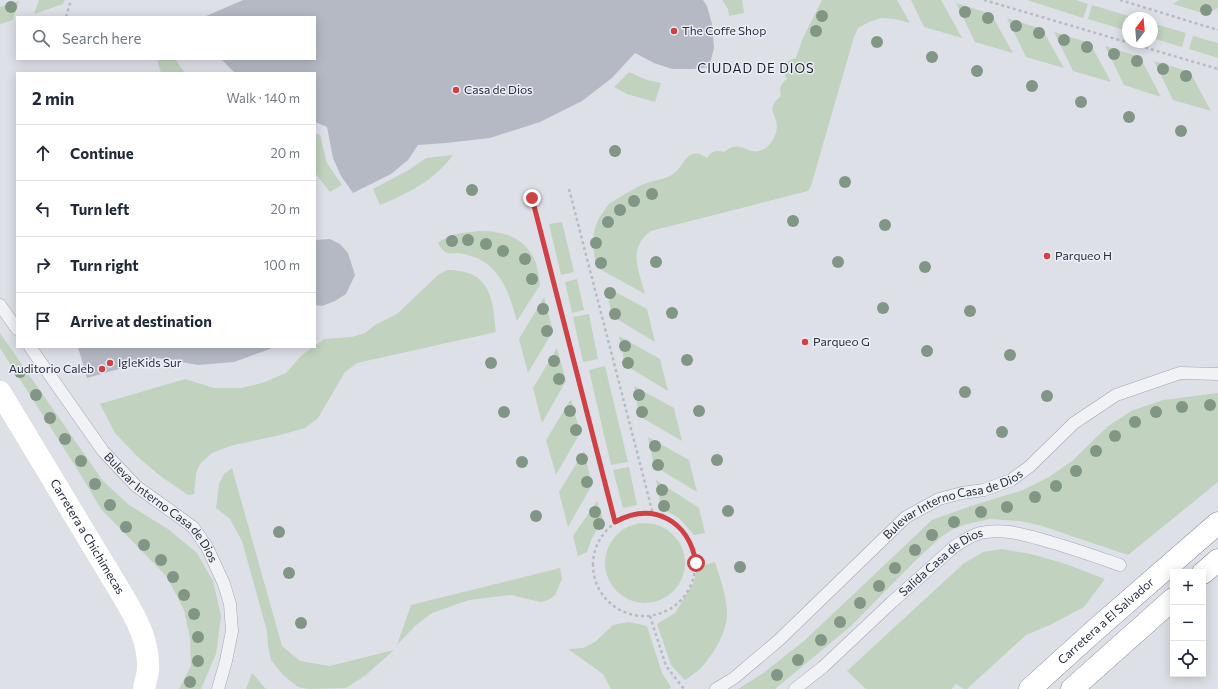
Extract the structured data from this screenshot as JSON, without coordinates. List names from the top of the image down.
{
  "streets": {
    "main road": ["Carretera a Chichimecas", "Carretera a El Salvador"],
    "lane": ["Bulevar Interno Casa de Dios", "Salida Casa de Dios"]
  },
  "districts": ["CIUDAD DE DIOS"],
  "places": [
    "The Coffe Shop",
    "Casa de Dios",
    "Parqueo H",
    "Parqueo G",
    "IgleKids Sur",
    "Auditorio Caleb"
  ],
  "north": "top",
  "page": {
    "search": "Search here",
    "heading": ["2 min", "Walk · 140 m"],
    "list": [
      ["Continue", "20 m"],
      ["Turn left", "20 m"],
      ["Turn right", "100 m"],
      "Arrive at destination"
    ],
    "map_buttons": ["+", "−"]
  }
}
